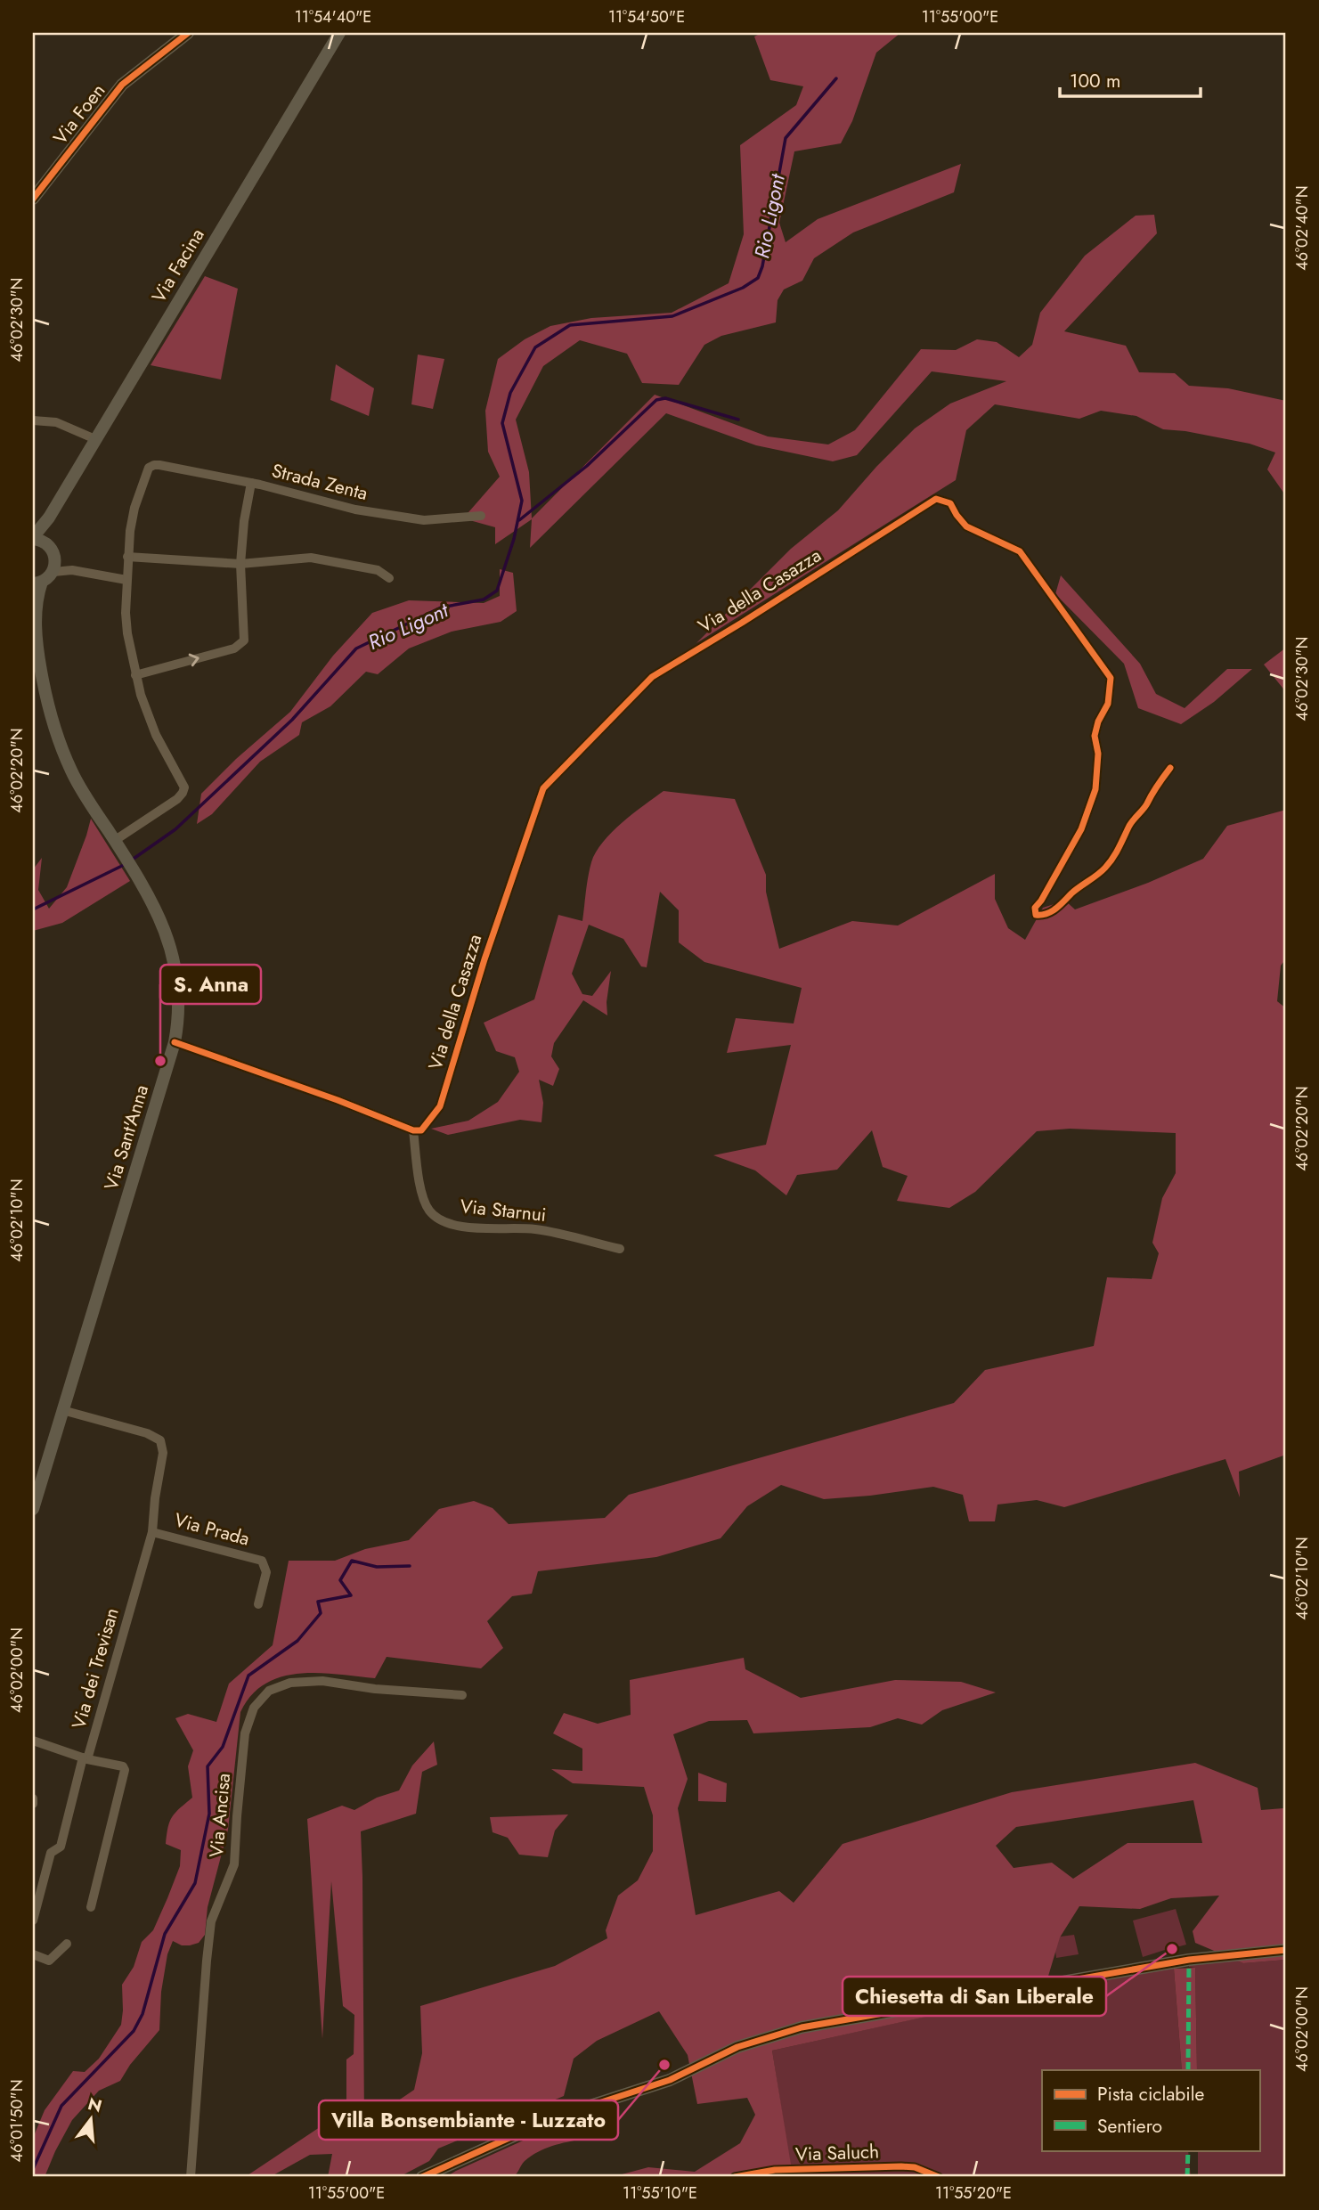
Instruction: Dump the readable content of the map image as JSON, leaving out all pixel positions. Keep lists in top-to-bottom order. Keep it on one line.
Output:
{"streets":{"main road":["Via Foen","Via Facina","Via Sant'Anna"],"street":["Strada Zenta","Via della Casazza","Via Starnui","Via Prada","Via dei Trevisan","Via Ancisa","Via Saluch"]},"crossings":[["Via della Casazza","Via Starnui"],["Via Sant'Anna","Via Prada"],["Via Prada","Via dei Trevisan"]],"water":["Rio Ligont"],"places":["S. Anna","Chiesetta di San Liberale","Villa Bonsembiante - Luzzato"],"legend":["Pista ciclabile","Sentiero"],"scale_bar":"100 m","north":"top","coordinates":["11°54'40\"E","11°54'50\"E","11°55'00\"E","46°02'40\"N","46°02'30\"N","46°02'20\"N","46°02'10\"N","46°02'00\"N","46°01'50\"N","11°55'10\"E","11°55'20\"E"]}
